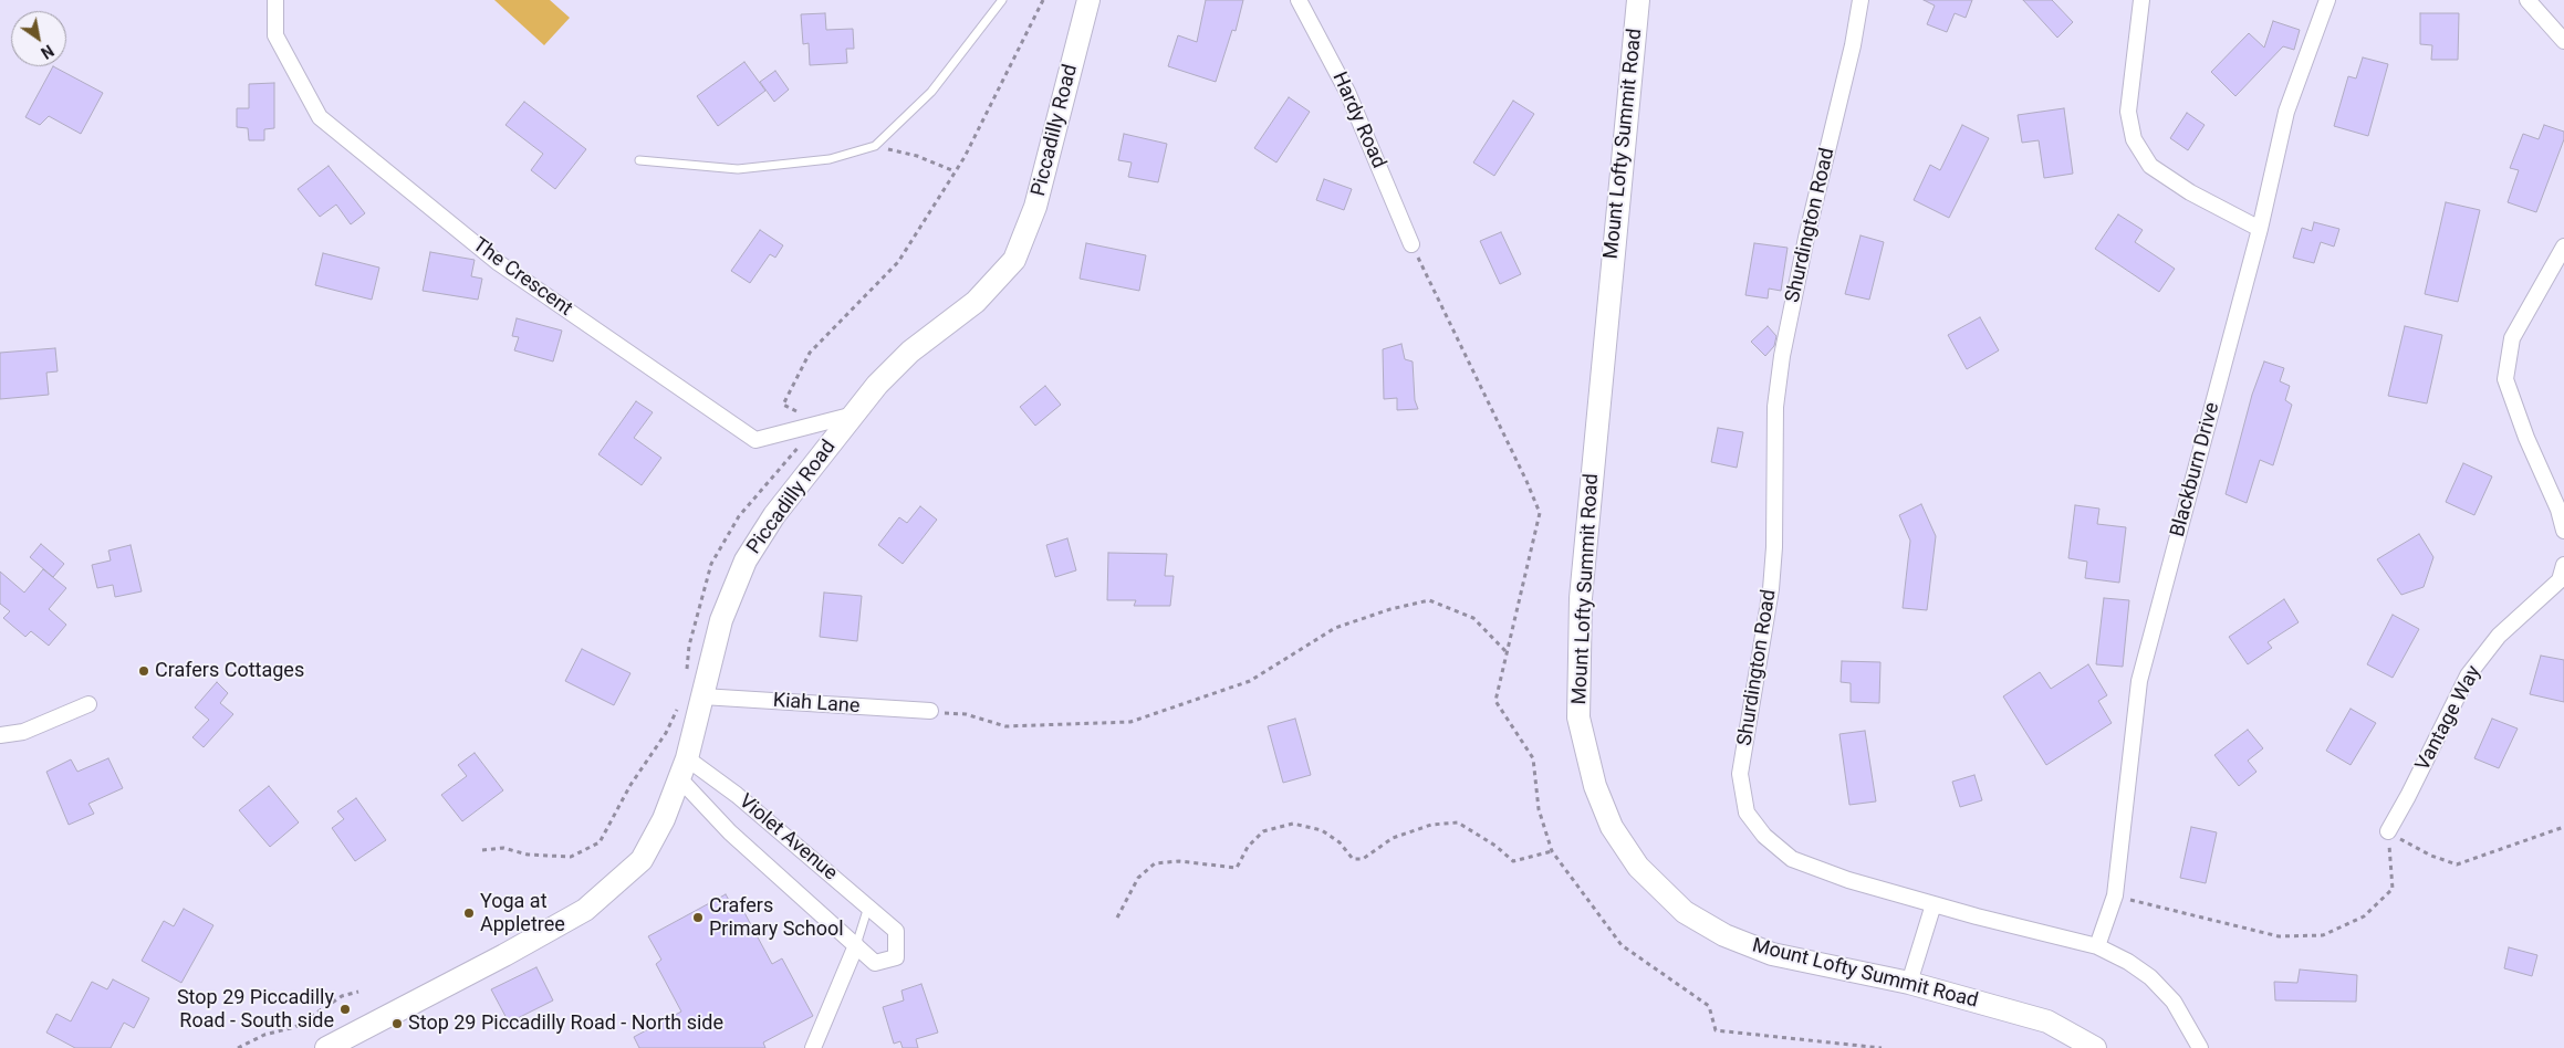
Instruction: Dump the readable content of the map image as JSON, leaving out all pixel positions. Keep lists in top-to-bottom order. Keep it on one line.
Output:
{"streets":{"main road":["Piccadilly Road","Mount Lofty Summit Road"],"street":["Hardy Road","Shurdington Road","The Crescent","Blackburn Drive","Kiah Lane","Vantage Way","Violet Avenue"]},"crossings":[["Piccadilly Road","The Crescent"],["Piccadilly Road","Kiah Lane"],["Piccadilly Road","Violet Avenue"],["Shurdington Road","Blackburn Drive"]],"places":["Crafers Cottages","Yoga at Appletree","Crafers Primary School","Stop 29 Piccadilly Road - South side","Stop 29 Piccadilly Road - North side"],"north":"bottom right"}
